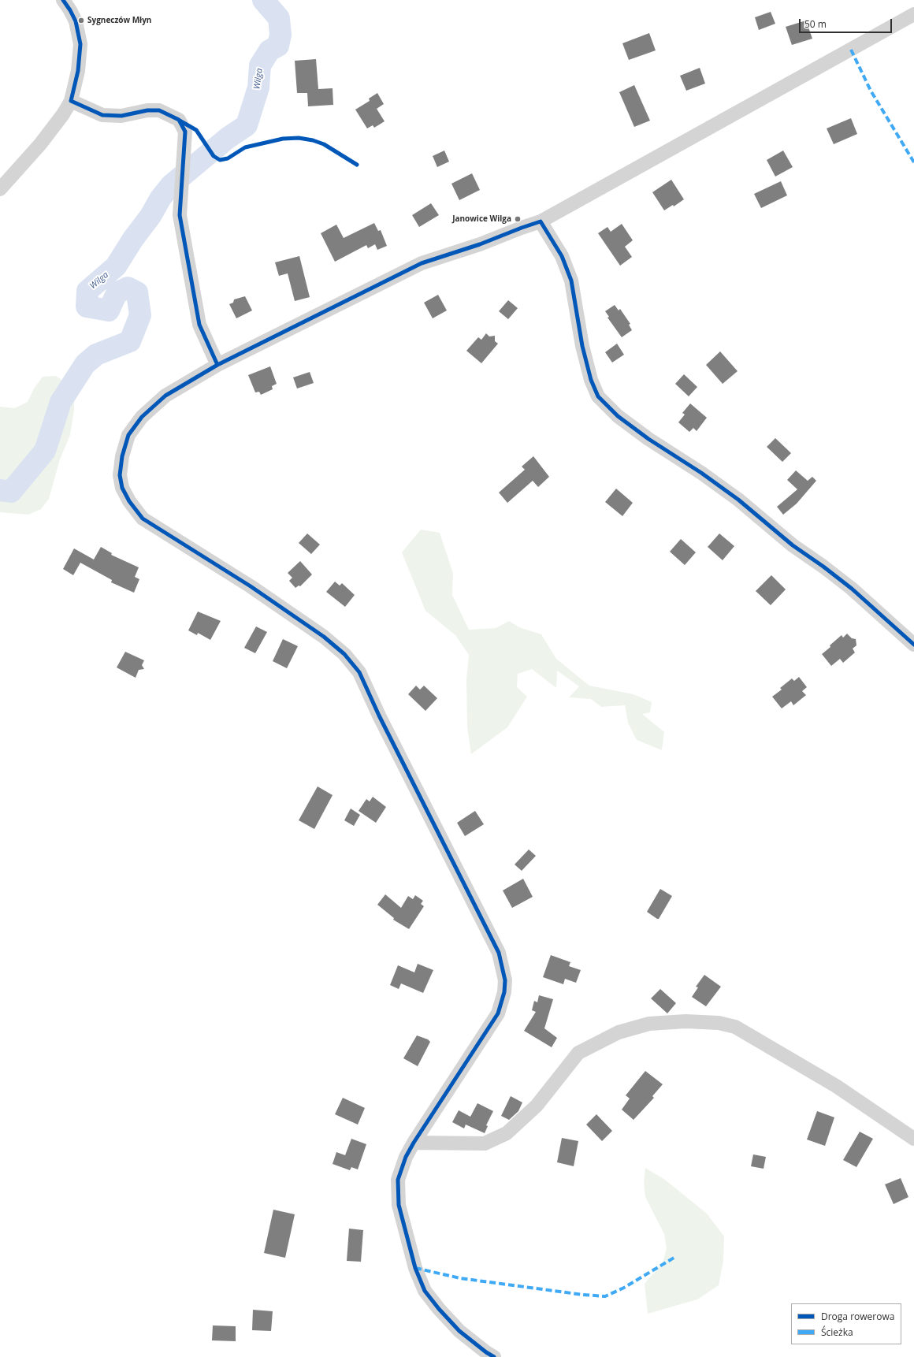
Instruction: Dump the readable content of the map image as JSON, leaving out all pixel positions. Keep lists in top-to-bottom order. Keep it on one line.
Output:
{"water":["Wilga"],"places":["Sygneczów Młyn","Janowice Wilga"],"legend":["Droga rowerowa","Ścieżka"],"scale_bar":"50 m"}
